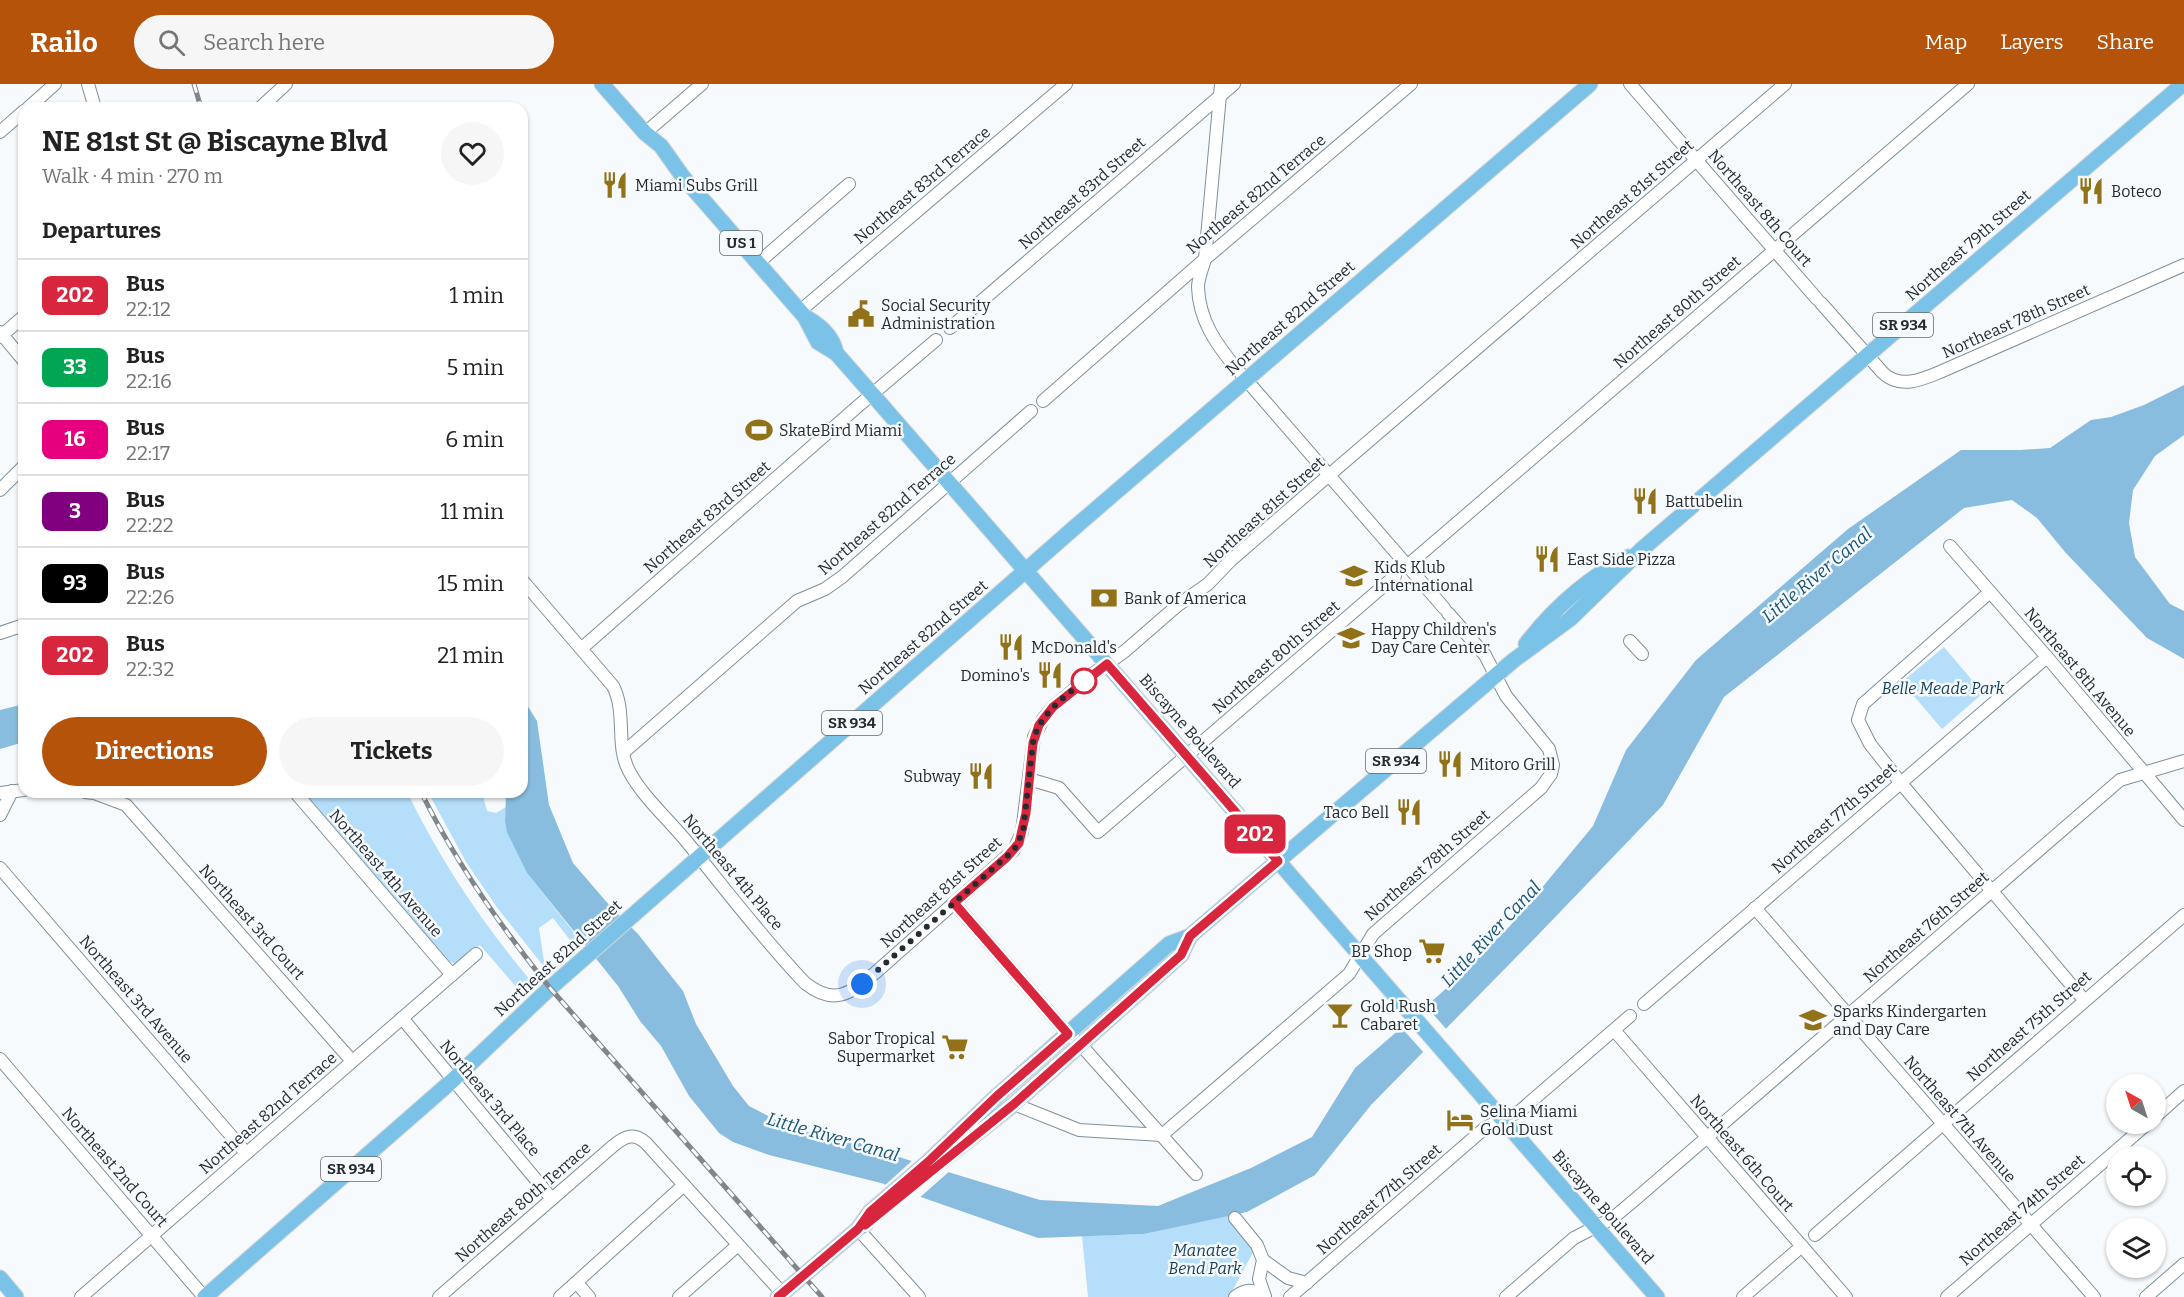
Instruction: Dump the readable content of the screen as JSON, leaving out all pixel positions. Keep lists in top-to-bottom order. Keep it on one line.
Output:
{"streets":{"main road":["US 1","Northeast 79th Street","Northeast 82nd Street","SR 934","Biscayne Boulevard"],"street":["Northeast 83rd Terrace","Northeast 83rd Street","Northeast 82nd Terrace","Northeast 81st Street","Northeast 8th Court","Northeast 80th Street","Northeast 78th Street","Northeast 8th Avenue","Northeast 77th Street","Northeast 4th Place","Northeast 4th Avenue","Northeast 3rd Court","Northeast 76th Street","Northeast 3rd Avenue","Northeast 75th Street","Northeast 3rd Place","Northeast 7th Avenue","Northeast 6th Court","Northeast 2nd Court","Northeast 80th Terrace","Northeast 74th Street"]},"crossings":[["Northeast 83rd Terrace","Biscayne Boulevard"],["Northeast 83rd Street","Biscayne Boulevard"],["Northeast 83rd Street","Northeast 4th Place"],["Northeast 82nd Terrace","Biscayne Boulevard"],["Northeast 82nd Terrace","Northeast 4th Place"],["Northeast 82nd Terrace","Northeast 4th Avenue"],["Northeast 82nd Terrace","Northeast 3rd Court"],["Northeast 82nd Terrace","Northeast 3rd Avenue"],["Northeast 82nd Terrace","Northeast 3rd Place"],["Northeast 82nd Terrace","Northeast 2nd Court"],["Northeast 81st Street","Northeast 8th Court"],["Northeast 81st Street","Northeast 80th Street"],["Northeast 81st Street","Biscayne Boulevard"],["Northeast 81st Street","Northeast 4th Place"],["Northeast 8th Court","Northeast 79th Street"],["Northeast 8th Court","Northeast 80th Street"],["Northeast 8th Court","Northeast 78th Street"],["Northeast 79th Street","Northeast 78th Street"],["Northeast 79th Street","Biscayne Boulevard"],["Northeast 80th Street","Biscayne Boulevard"],["Northeast 82nd Street","Biscayne Boulevard"],["Northeast 82nd Street","Northeast 4th Place"],["Northeast 82nd Street","Northeast 3rd Place"],["Northeast 82nd Street","Northeast 2nd Court"],["Northeast 78th Street","Biscayne Boulevard"],["Northeast 8th Avenue","Northeast 77th Street"],["Northeast 8th Avenue","Northeast 76th Street"],["Biscayne Boulevard","Northeast 77th Street"],["Biscayne Boulevard","Northeast 76th Street"],["Northeast 77th Street","Northeast 7th Avenue"],["Northeast 77th Street","Northeast 6th Court"],["Northeast 76th Street","Northeast 7th Avenue"],["Northeast 76th Street","Northeast 6th Court"],["Northeast 75th Street","Northeast 7th Avenue"],["Northeast 3rd Place","Northeast 80th Terrace"],["Northeast 7th Avenue","Northeast 74th Street"]],"water":["Little River Canal"],"parks":["Belle Meade Park","Manatee Bend Park"],"places":{"restaurant":["Miami Subs Grill","Boteco","Battubelin","East Side Pizza","McDonald's","Domino's","Mitoro Grill","Subway","Taco Bell"],"public building":["Social Security Administration"],"sports":["SkateBird Miami"],"school or university":["Kids Klub International","Happy Children's Day Care Center","Sparks Kindergarten and Day Care"],"bank":["Bank of America"],"supermarket":["BP Shop","Sabor Tropical Supermarket"],"bar":["Gold Rush Cabaret"],"hotel":["Selina Miami Gold Dust"]},"lines":["bus line 202"],"north":"top left","page":{"header":"Railo","search":"Search here","nav":["Map","Layers","Share"],"on_map":"202","heading":[["NE 81st St @ Biscayne Blvd","Walk · 4 min · 270 m"],"Departures"],"list":[{"mark":"202","name":"Bus","note":"22:12","value":"1 min"},{"mark":"33","name":"Bus","note":"22:16","value":"5 min"},{"mark":"16","name":"Bus","note":"22:17","value":"6 min"},{"mark":"3","name":"Bus","note":"22:22","value":"11 min"},{"mark":"93","name":"Bus","note":"22:26","value":"15 min"},{"mark":"202","name":"Bus","note":"22:32","value":"21 min"}],"buttons":["Directions","Tickets"]}}
